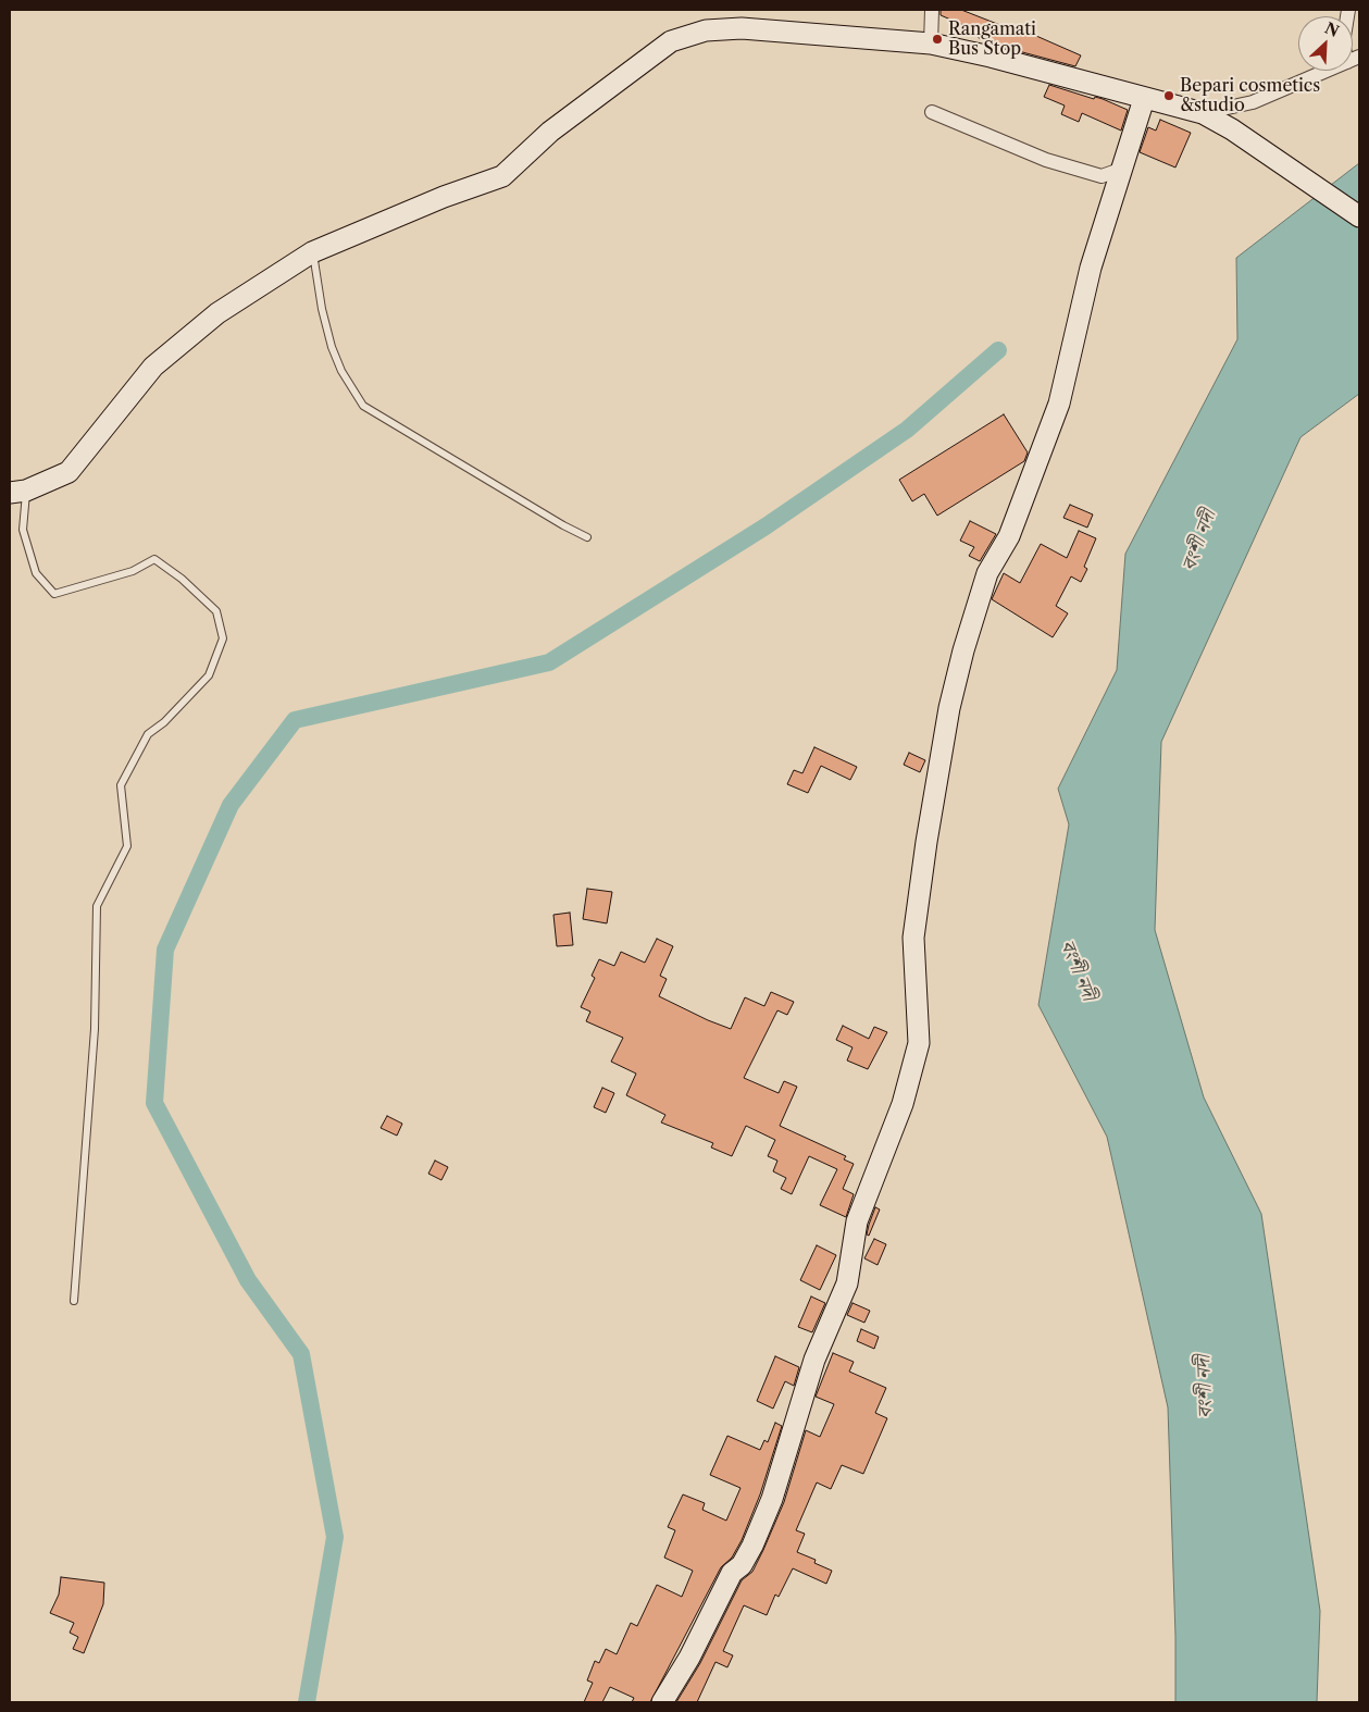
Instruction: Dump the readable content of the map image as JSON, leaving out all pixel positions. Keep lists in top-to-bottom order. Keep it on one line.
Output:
{"water":["বংশী নদী"],"places":["Rangamati Bus Stop","Bepari cosmetics &studio"],"north":"top right"}
